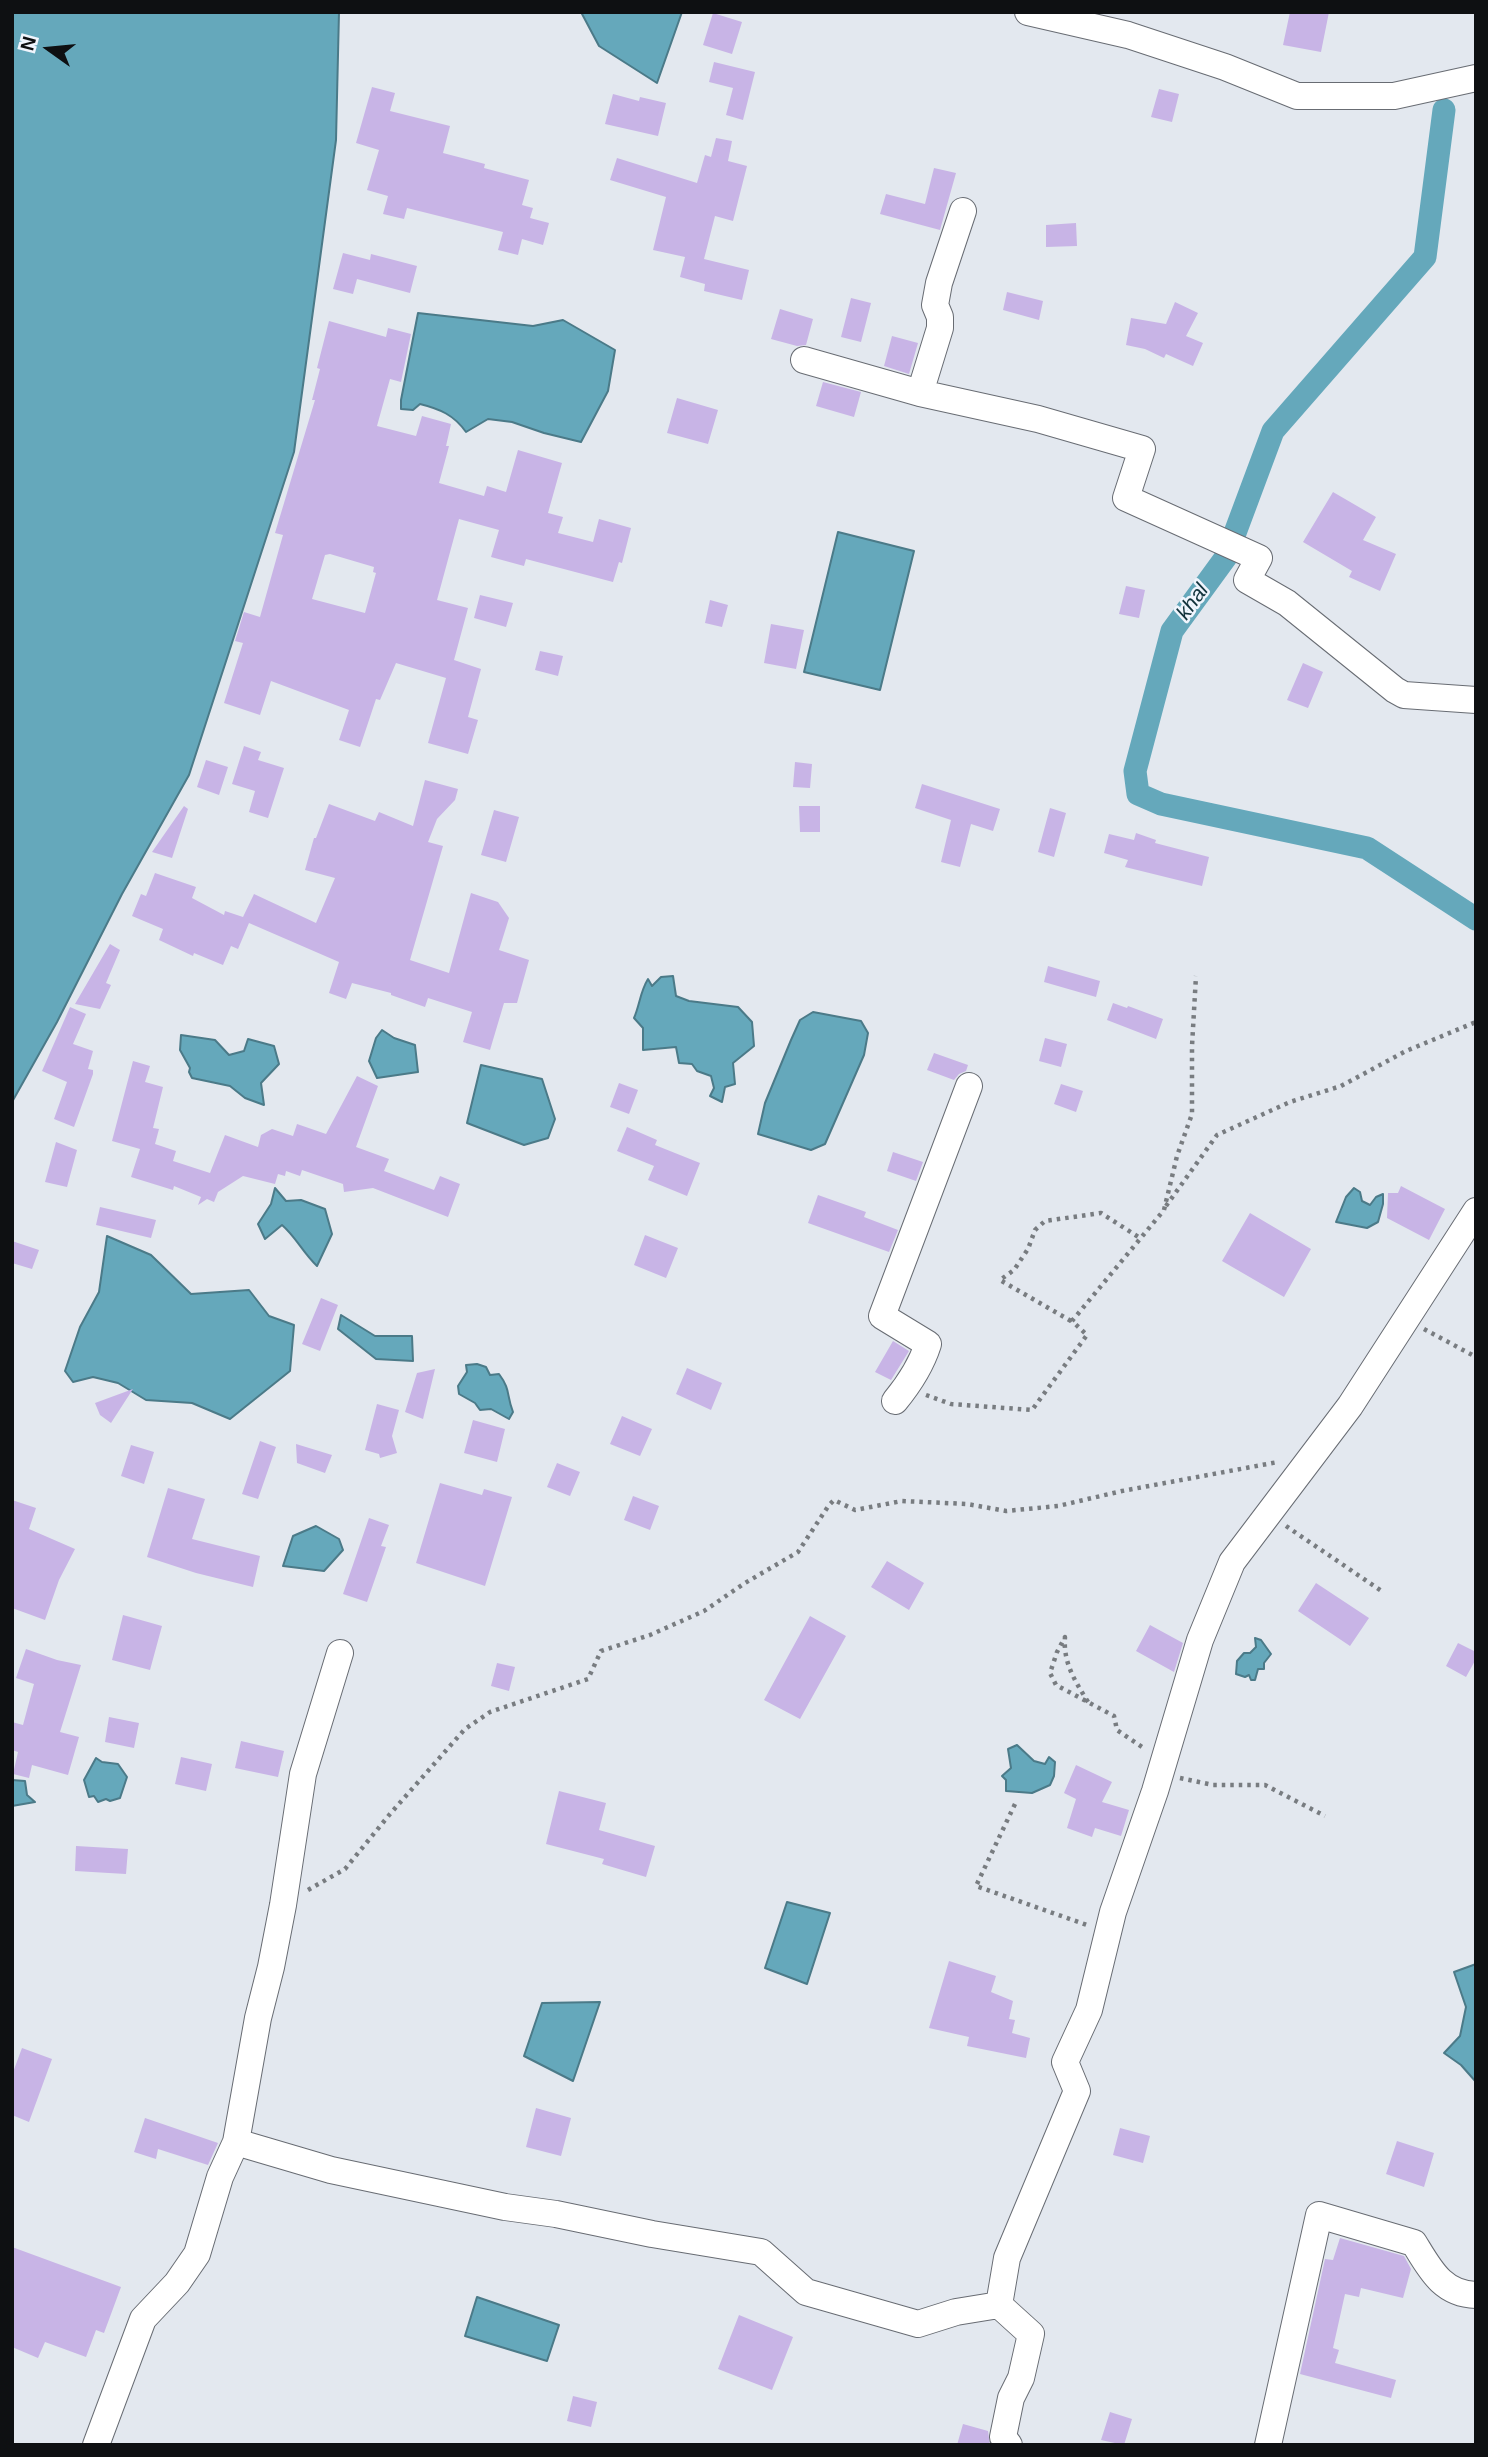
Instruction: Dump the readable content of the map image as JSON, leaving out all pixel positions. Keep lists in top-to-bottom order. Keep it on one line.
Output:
{"water":["khal"],"north":"left"}
